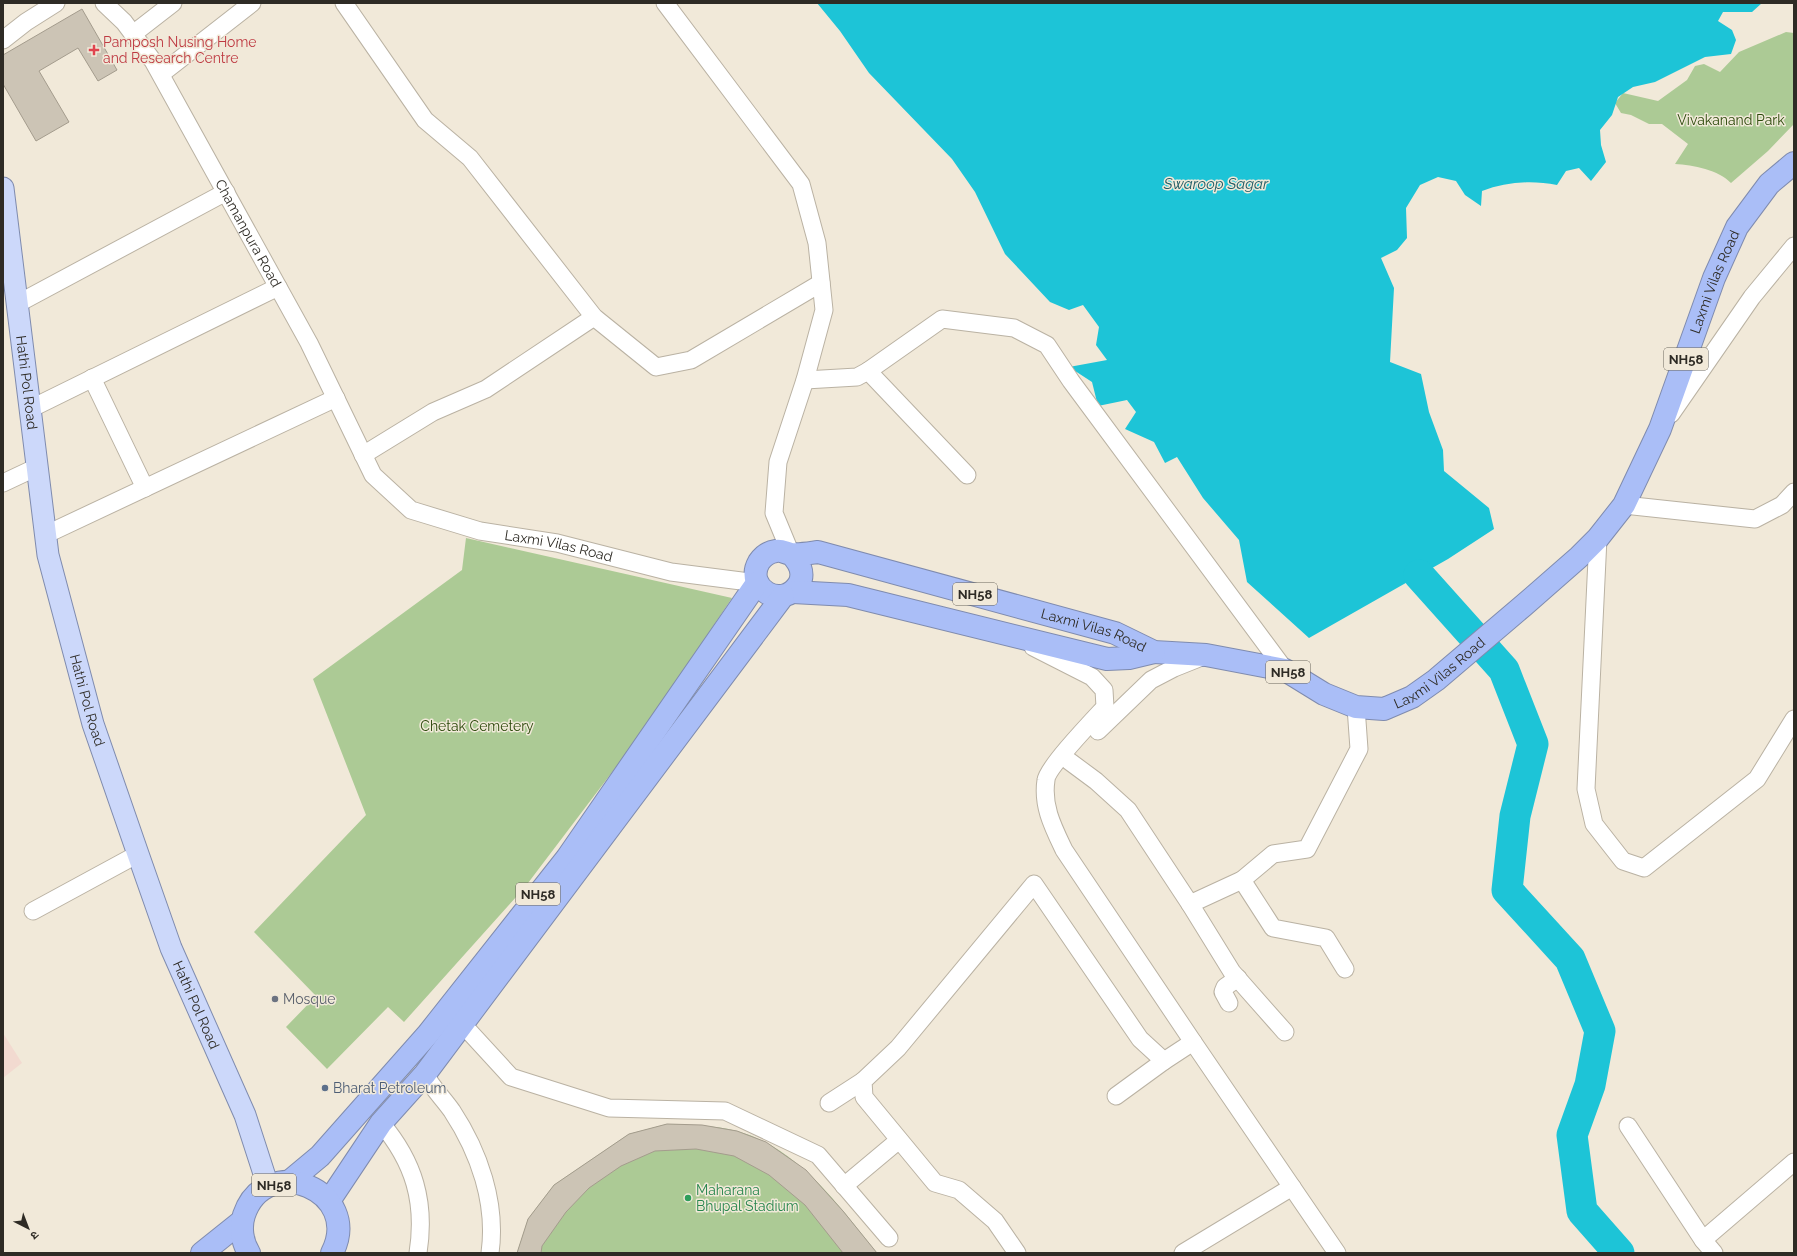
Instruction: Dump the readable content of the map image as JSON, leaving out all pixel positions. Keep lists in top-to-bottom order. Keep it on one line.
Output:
{"streets":{"highway":["Laxmi Vilas Road","NH58"],"main road":["Hathi Pol Road"],"street":["Chamanpura Road"]},"crossings":[["Chamanpura Road","Laxmi Vilas Road"],["Laxmi Vilas Road","NH58"],["NH58","Hathi Pol Road"]],"water":["Swaroop Sagar"],"parks":["Vivakanand Park","Chetak Cemetery"],"places":{"health":["Pamposh Nusing Home and Research Centre"],"other":["Mosque","Bharat Petroleum","Maharana Bhupal Stadium"]},"north":"bottom right"}
